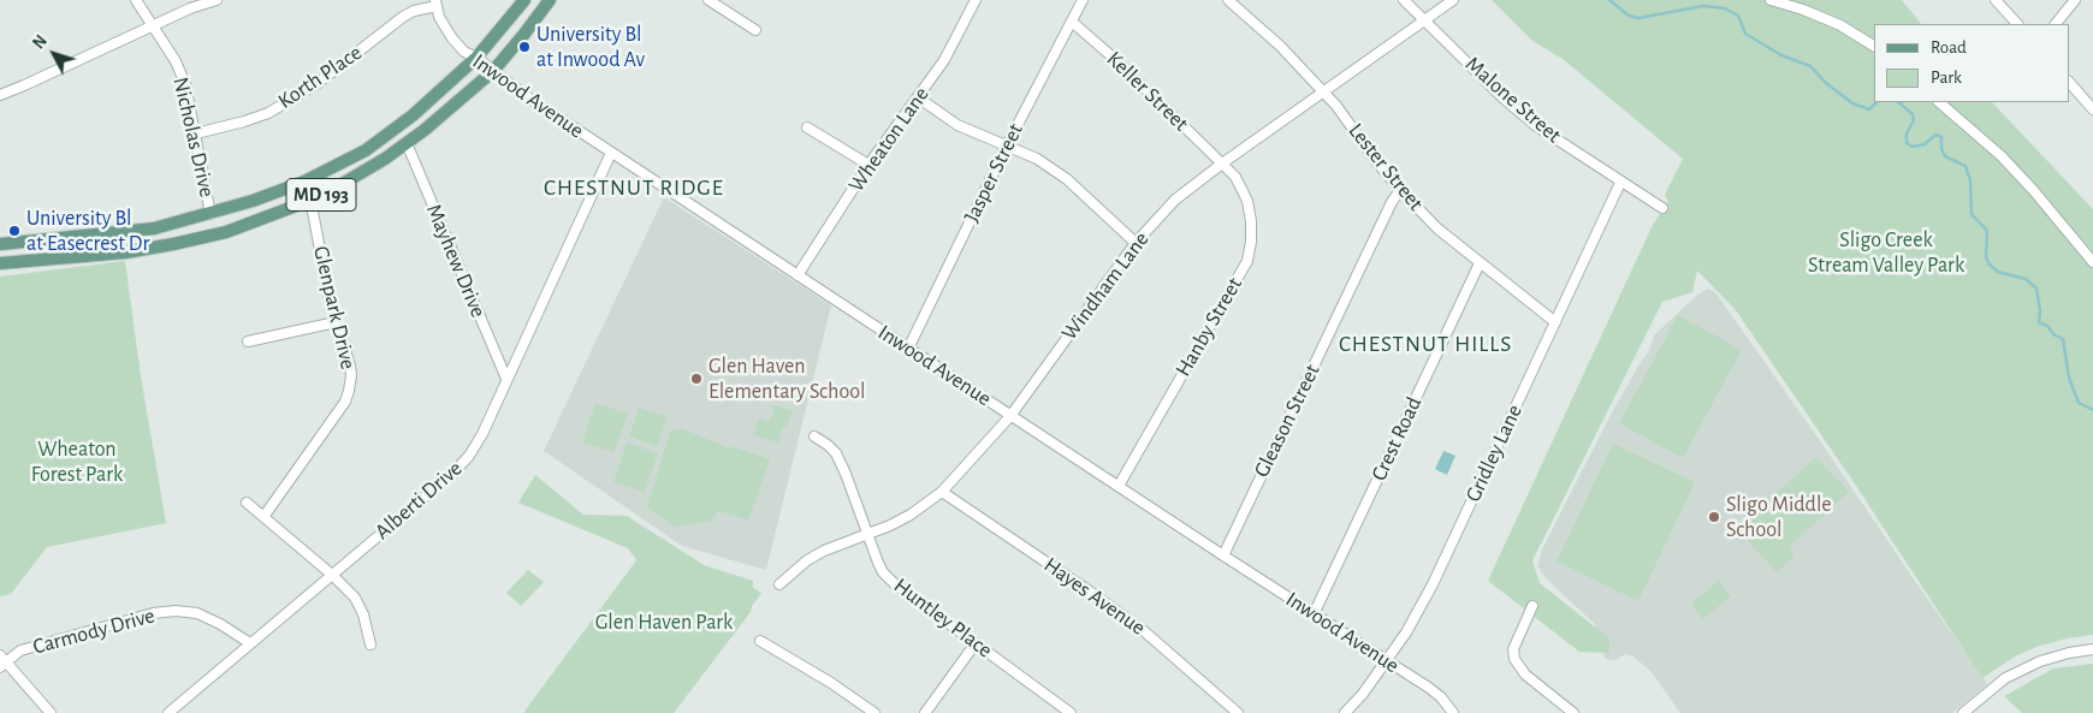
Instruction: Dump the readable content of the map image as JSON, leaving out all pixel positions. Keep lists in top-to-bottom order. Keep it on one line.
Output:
{"streets":{"main road":["MD 193"],"street":["Korth Place","Keller Street","Inwood Avenue","Malone Street","Nicholas Drive","Wheaton Lane","Lester Street","Jasper Street","Mayhew Drive","Windham Lane","Glenpark Drive","Hanby Street","Gleason Street","Crest Road","Gridley Lane","Alberti Drive","Hayes Avenue","Huntley Place","Carmody Drive"]},"crossings":[["Korth Place","Inwood Avenue"],["Korth Place","Nicholas Drive"],["Keller Street","Jasper Street"],["Keller Street","Windham Lane"],["Keller Street","Hanby Street"],["Inwood Avenue","Wheaton Lane"],["Inwood Avenue","Jasper Street"],["Inwood Avenue","MD 193"],["Inwood Avenue","Windham Lane"],["Inwood Avenue","Hanby Street"],["Inwood Avenue","Gleason Street"],["Inwood Avenue","Crest Road"],["Inwood Avenue","Gridley Lane"],["Inwood Avenue","Alberti Drive"],["Malone Street","Windham Lane"],["Malone Street","Gridley Lane"],["Nicholas Drive","MD 193"],["Lester Street","Windham Lane"],["Lester Street","Gleason Street"],["Lester Street","Crest Road"],["Lester Street","Gridley Lane"],["MD 193","Mayhew Drive"],["MD 193","Glenpark Drive"],["Mayhew Drive","Alberti Drive"],["Windham Lane","Hanby Street"],["Windham Lane","Hayes Avenue"],["Windham Lane","Huntley Place"],["Alberti Drive","Carmody Drive"]],"districts":["CHESTNUT RIDGE","CHESTNUT HILLS"],"parks":["Sligo Creek Stream Valley Park","Wheaton Forest Park","Glen Haven Park"],"places":["University Bl at Inwood Av","University Bl at Easecrest Dr","Glen Haven Elementary School","Sligo Middle School"],"legend":["Road","Park"],"north":"top left"}
